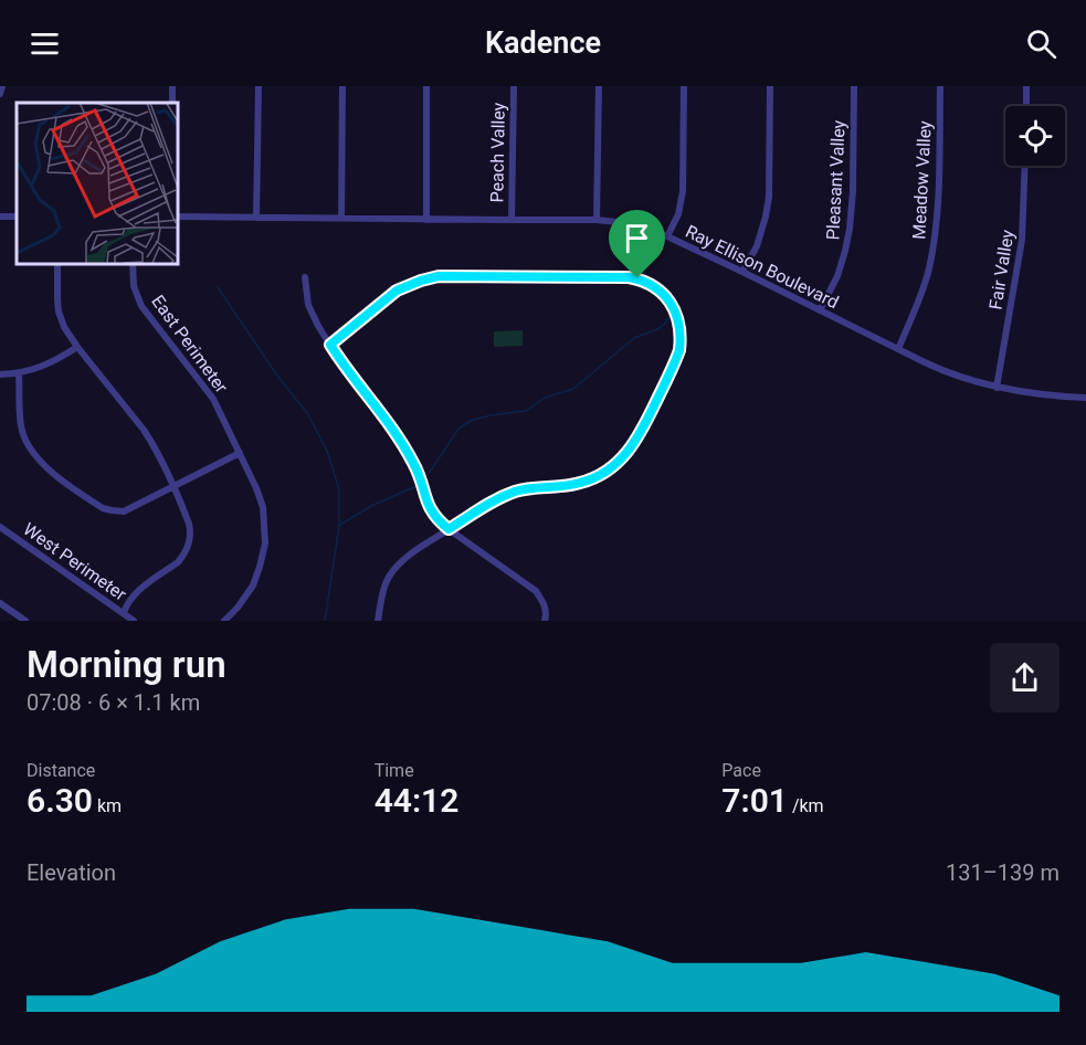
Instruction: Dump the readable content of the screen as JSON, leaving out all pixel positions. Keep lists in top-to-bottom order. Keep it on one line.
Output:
{"streets":{"street":["Peach Valley","Pleasant Valley","Meadow Valley","Ray Ellison Boulevard","Fair Valley","East Perimeter","West Perimeter"]},"crossings":[["Peach Valley","Ray Ellison Boulevard"],["Pleasant Valley","Ray Ellison Boulevard"],["Meadow Valley","Ray Ellison Boulevard"],["Ray Ellison Boulevard","Fair Valley"]],"page":{"header":"Kadence","heading":["Morning run","07:08 · 6 × 1.1 km"],"stats":[["Distance","6.30 km"],["Time","44:12"],["Pace","7:01 /km"]],"chart":["Elevation","131–139 m"]}}
